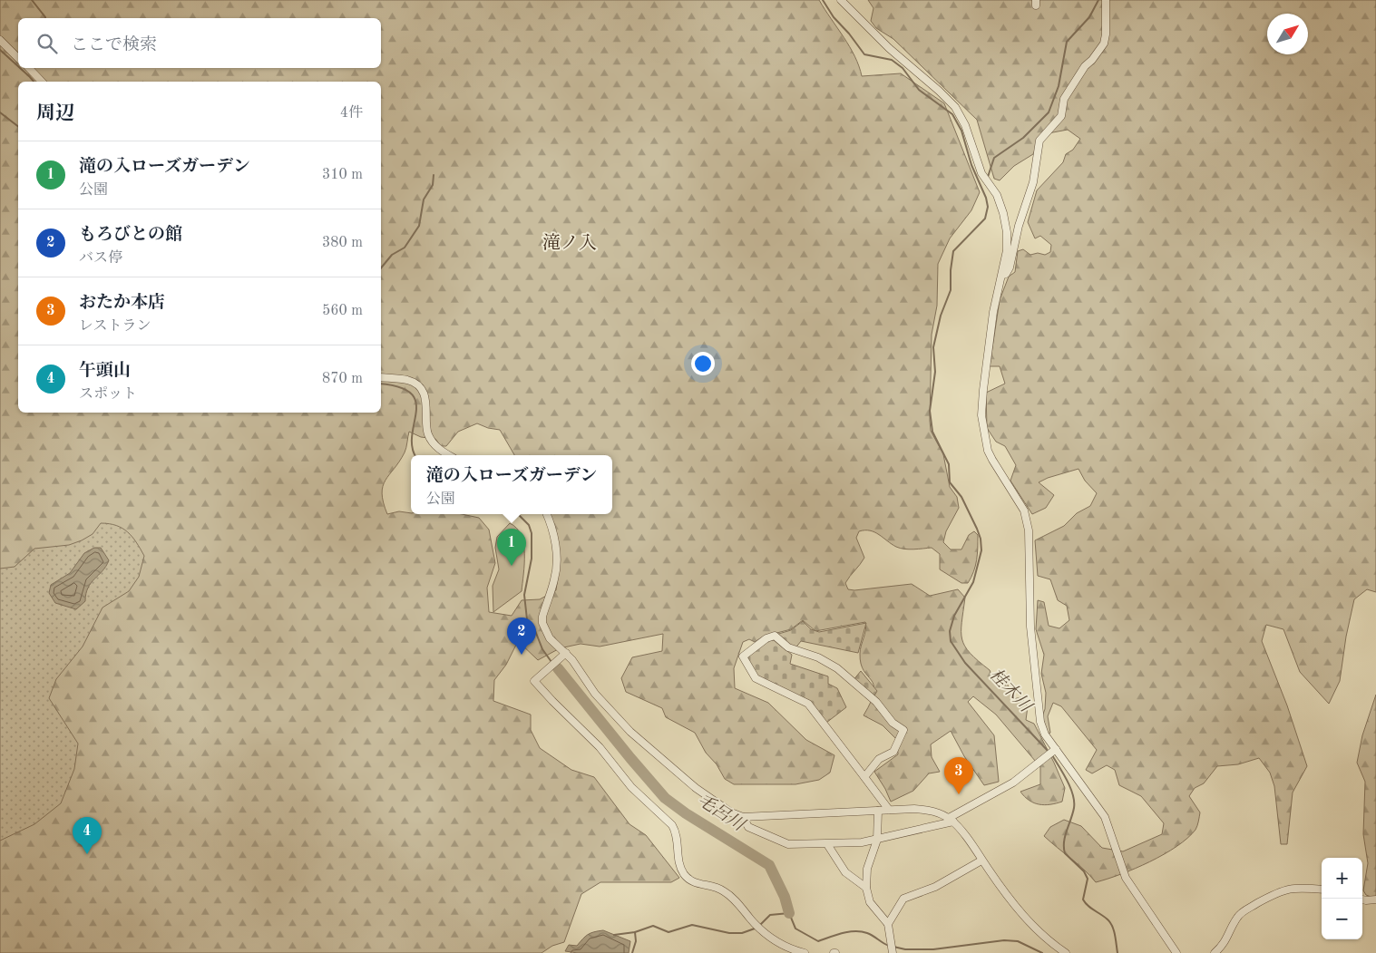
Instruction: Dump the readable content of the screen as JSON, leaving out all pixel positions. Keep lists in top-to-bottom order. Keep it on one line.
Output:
{"districts":["滝ノ入"],"water":["桂木川","毛呂川"],"north":"top right","page":{"search":"ここで検索","heading":["周辺","4件"],"list":[{"mark":"1","name":"滝の入ローズガーデン","note":"公園","value":"310 m"},{"mark":"2","name":"もろびとの館","note":"バス停","value":"380 m"},{"mark":"3","name":"おたか本店","note":"レストラン","value":"560 m"},{"mark":"4","name":"午頭山","note":"スポット","value":"870 m"}],"popup":["滝の入ローズガーデン","公園"],"pins":["1","2","3","4"],"map_buttons":["+","−"]}}
